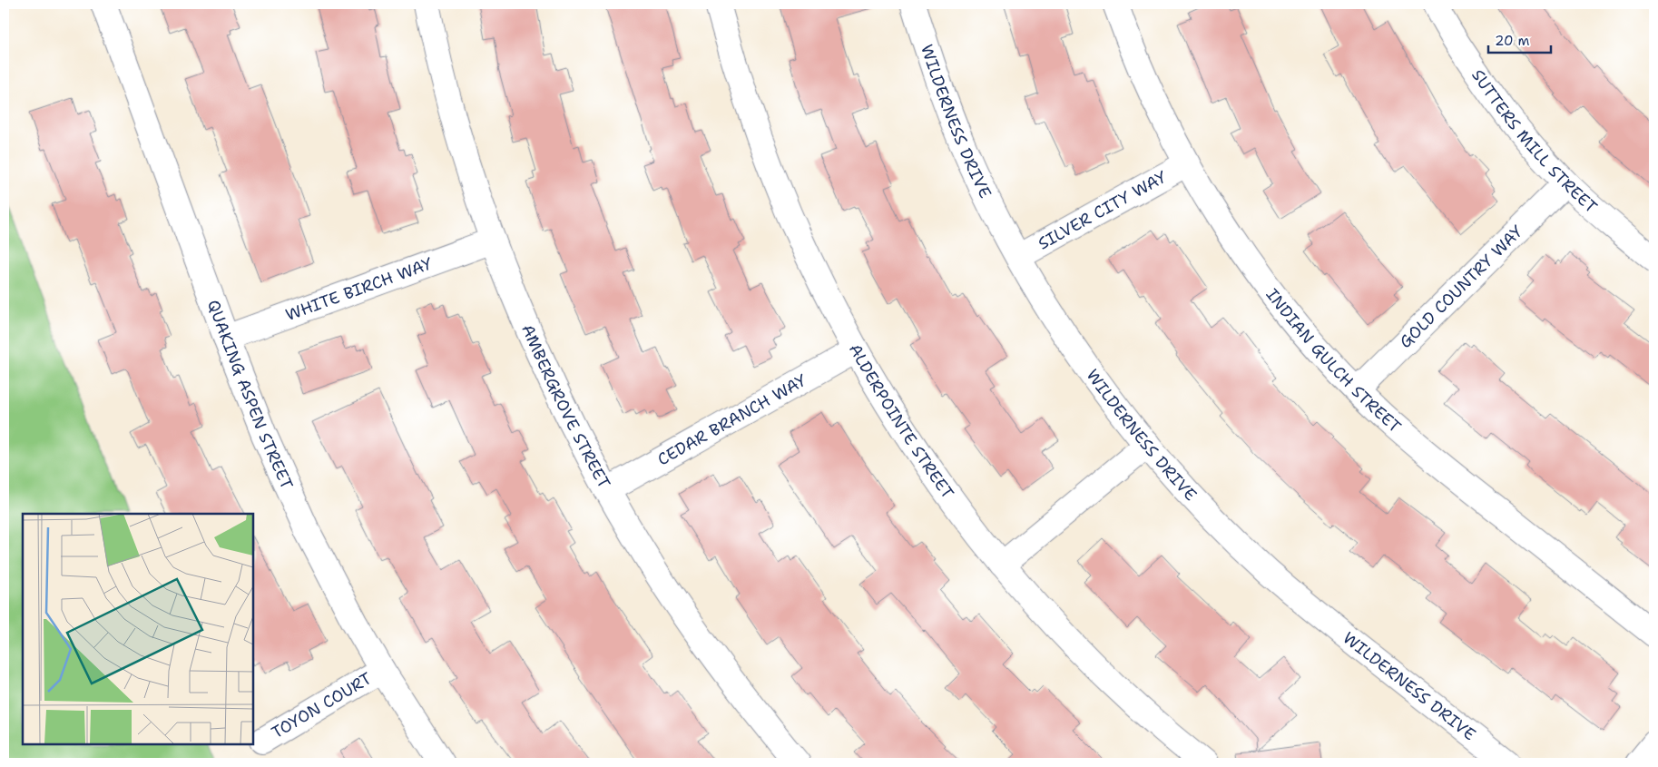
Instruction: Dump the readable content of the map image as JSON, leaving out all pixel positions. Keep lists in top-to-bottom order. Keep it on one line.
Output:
{"streets":{"street":["WILDERNESS DRIVE","SUTTERS MILL STREET","SILVER CITY WAY","GOLD COUNTRY WAY","WHITE BIRCH WAY","INDIAN GULCH STREET","QUAKING ASPEN STREET","AMBERGROVE STREET","CEDAR BRANCH WAY","ALDERPOINTE STREET","TOYON COURT"]},"crossings":[["WILDERNESS DRIVE","SILVER CITY WAY"],["SUTTERS MILL STREET","GOLD COUNTRY WAY"],["SILVER CITY WAY","INDIAN GULCH STREET"],["GOLD COUNTRY WAY","INDIAN GULCH STREET"],["WHITE BIRCH WAY","QUAKING ASPEN STREET"],["WHITE BIRCH WAY","AMBERGROVE STREET"],["QUAKING ASPEN STREET","TOYON COURT"],["AMBERGROVE STREET","CEDAR BRANCH WAY"],["CEDAR BRANCH WAY","ALDERPOINTE STREET"]],"scale_bar":"20 m"}
